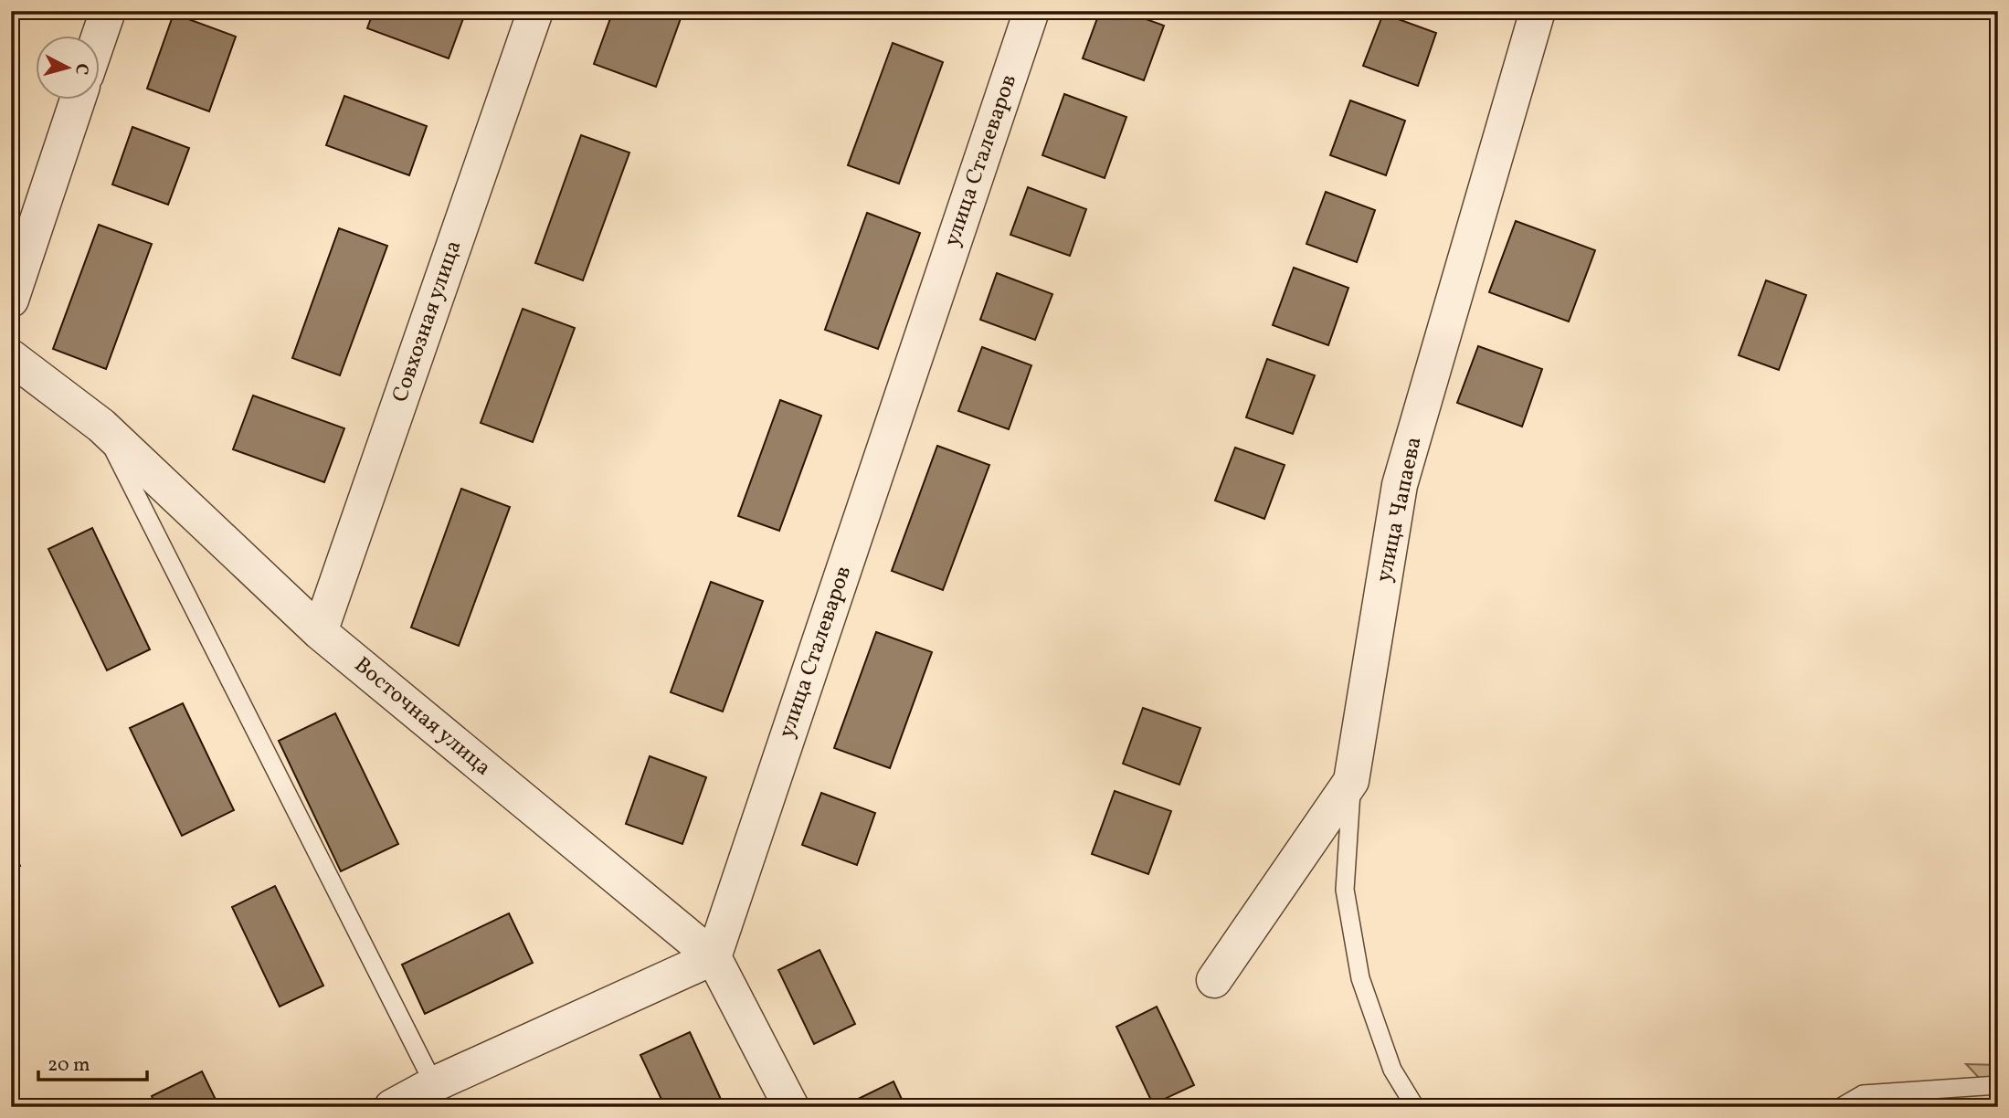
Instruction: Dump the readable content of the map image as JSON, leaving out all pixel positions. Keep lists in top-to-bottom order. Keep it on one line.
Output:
{"streets":{"street":["улица Сталеваров","Совхозная улица","улица Чапаева","Восточная улица"]},"crossings":[["улица Сталеваров","Восточная улица"],["Совхозная улица","Восточная улица"]],"scale_bar":"20 m","north":"right"}
